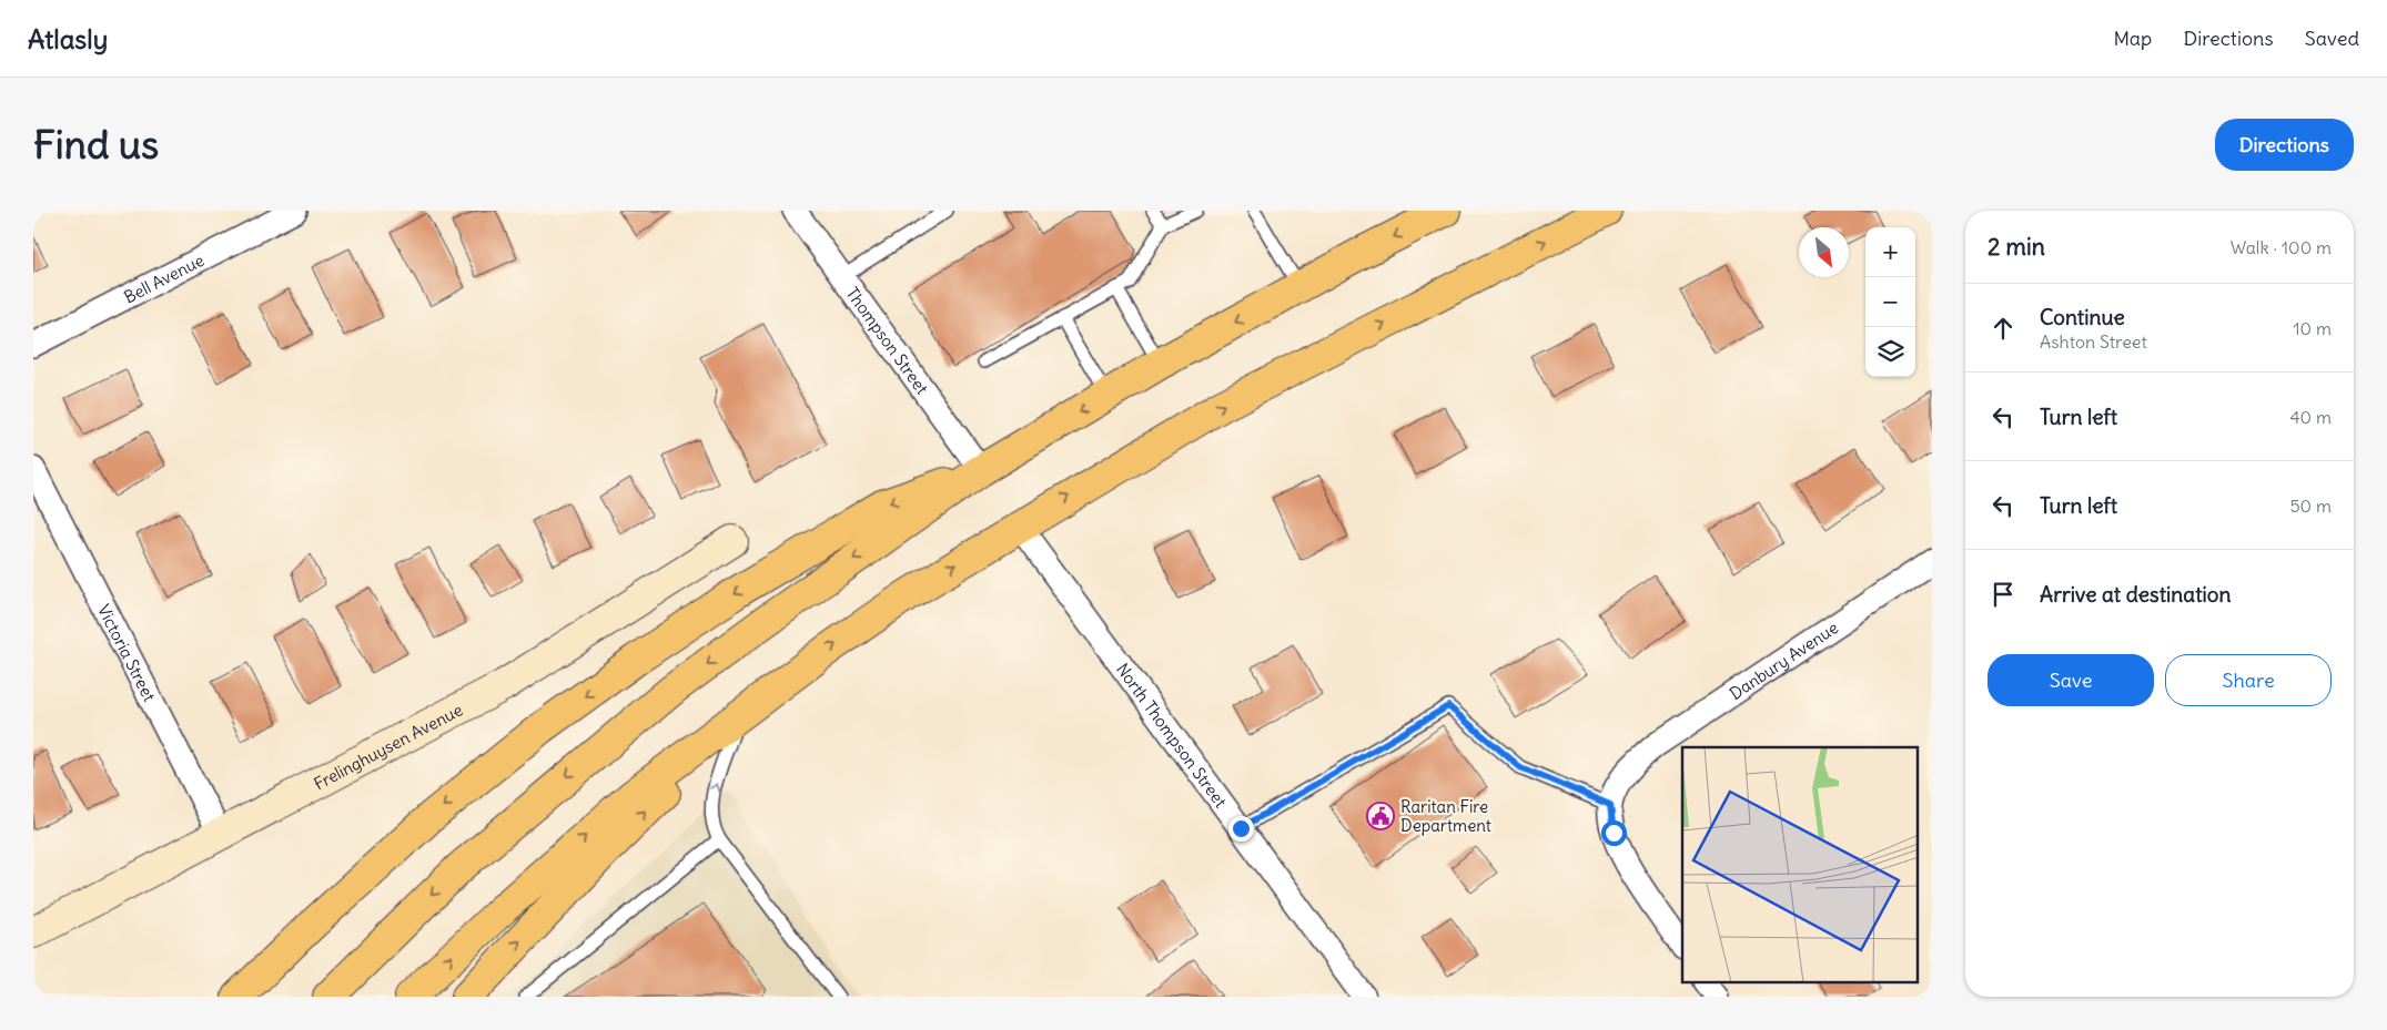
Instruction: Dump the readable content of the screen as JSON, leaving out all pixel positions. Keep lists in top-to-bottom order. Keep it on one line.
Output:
{"streets":{"street":["Bell Avenue","Thompson Street","Victoria Street","Danbury Avenue","North Thompson Street","Frelinghuysen Avenue"]},"crossings":[["Victoria Street","Frelinghuysen Avenue"]],"places":{"public building":["Raritan Fire Department"]},"north":"bottom right","page":{"header":"Atlasly","nav":["Map","Directions","Saved"],"buttons":["Directions",["Save","Share"]],"title":"Find us","heading":["2 min","Walk · 100 m"],"map_buttons":["+","−"],"list":[["Continue","Ashton Street","10 m"],["Turn left","40 m"],["Turn left","50 m"],"Arrive at destination"]}}
